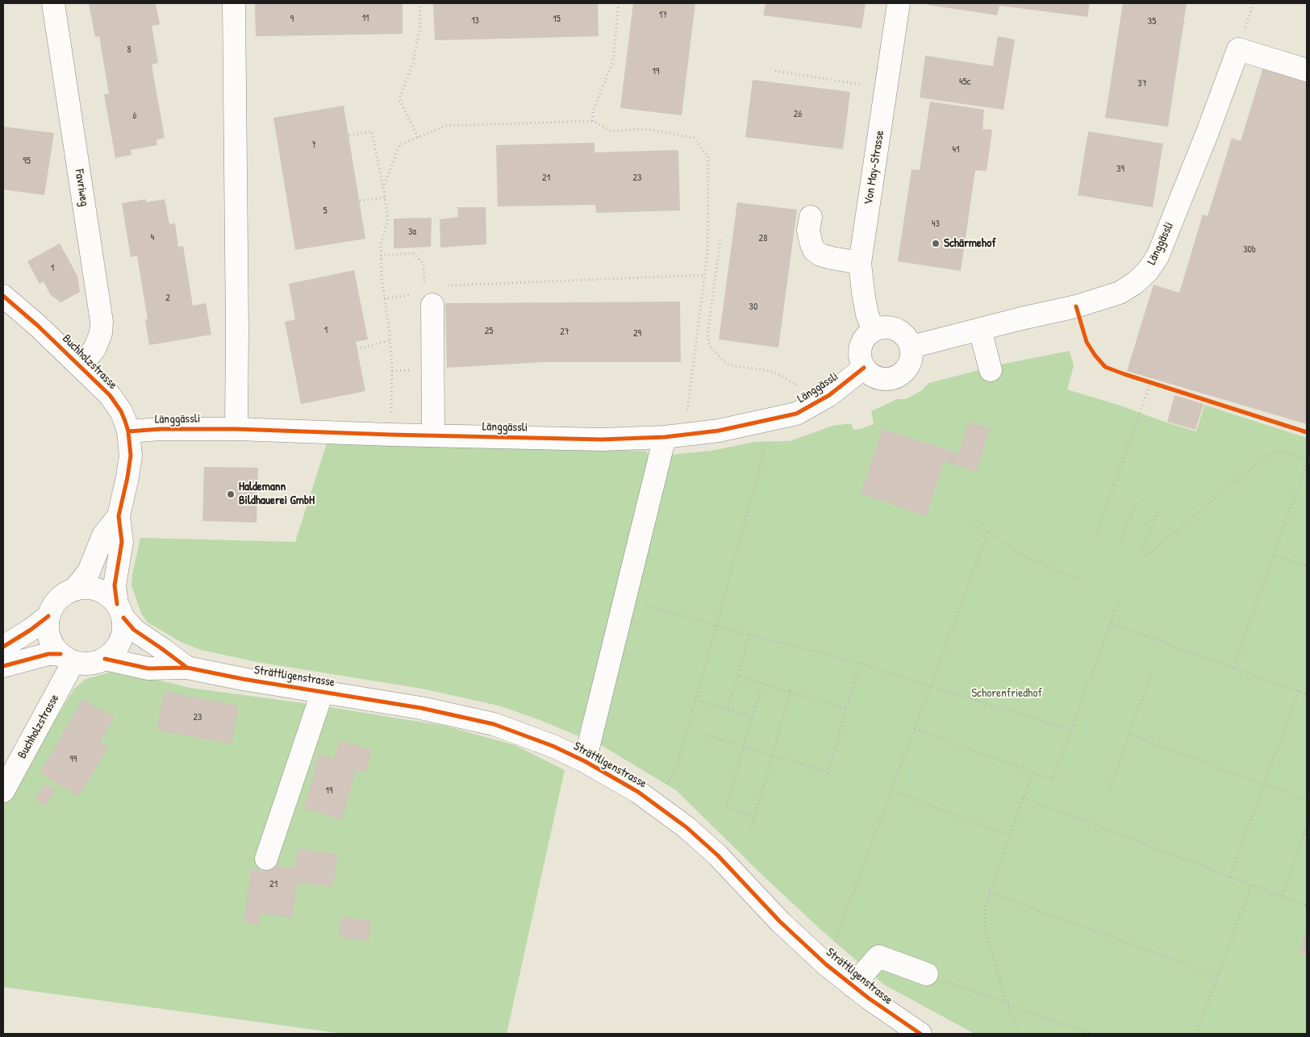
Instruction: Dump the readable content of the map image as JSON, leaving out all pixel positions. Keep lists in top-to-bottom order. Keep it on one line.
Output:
{"streets":{"street":["Von May-Strasse","Favriweg","Länggässli","Buchholzstrasse","Strättligenstrasse"]},"crossings":[["Von May-Strasse","Länggässli"],["Favriweg","Buchholzstrasse"],["Länggässli","Buchholzstrasse"],["Buchholzstrasse","Strättligenstrasse"]],"parks":["Schorenfriedhof"],"places":["Schärmehof","Haldemann Bildhauerei GmbH"],"house_numbers":["17","11","9","15","13","35","8","19","45c","37","26","6","7","41","95","39","21","23","5","43","3a","4","28","30b","1","2","30","1","25","27","29","23","99","19","21"]}
